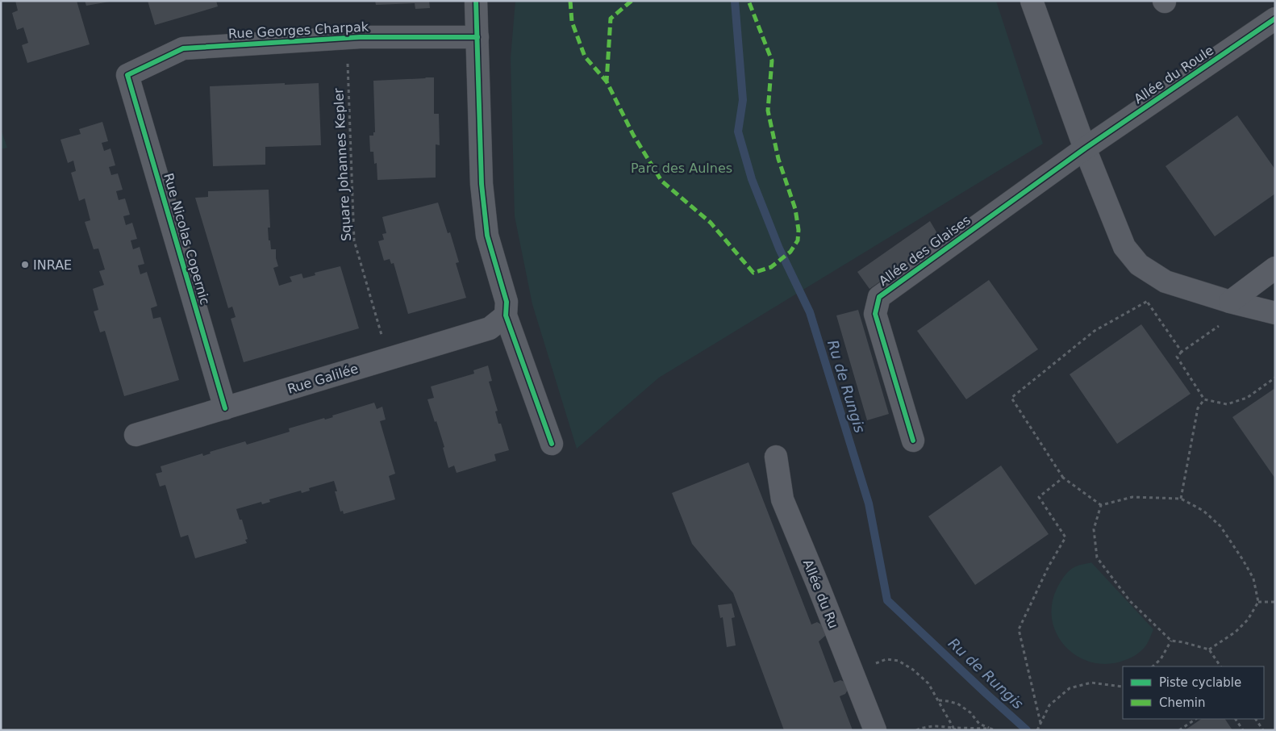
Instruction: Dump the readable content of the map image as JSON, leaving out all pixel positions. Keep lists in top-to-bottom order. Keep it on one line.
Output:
{"streets":{"street":["Rue Georges Charpak","Allée du Roule","Rue Nicolas Copernic","Allée des Glaises","Rue Galilée","Allée du Ru"],"path":["Square Johannes Kepler"]},"crossings":[["Rue Georges Charpak","Square Johannes Kepler"],["Rue Georges Charpak","Rue Nicolas Copernic"],["Allée du Roule","Allée des Glaises"],["Square Johannes Kepler","Rue Galilée"],["Rue Nicolas Copernic","Rue Galilée"]],"water":["Ru de Rungis"],"parks":["Parc des Aulnes"],"places":["INRAE"],"legend":["Piste cyclable","Chemin"]}
